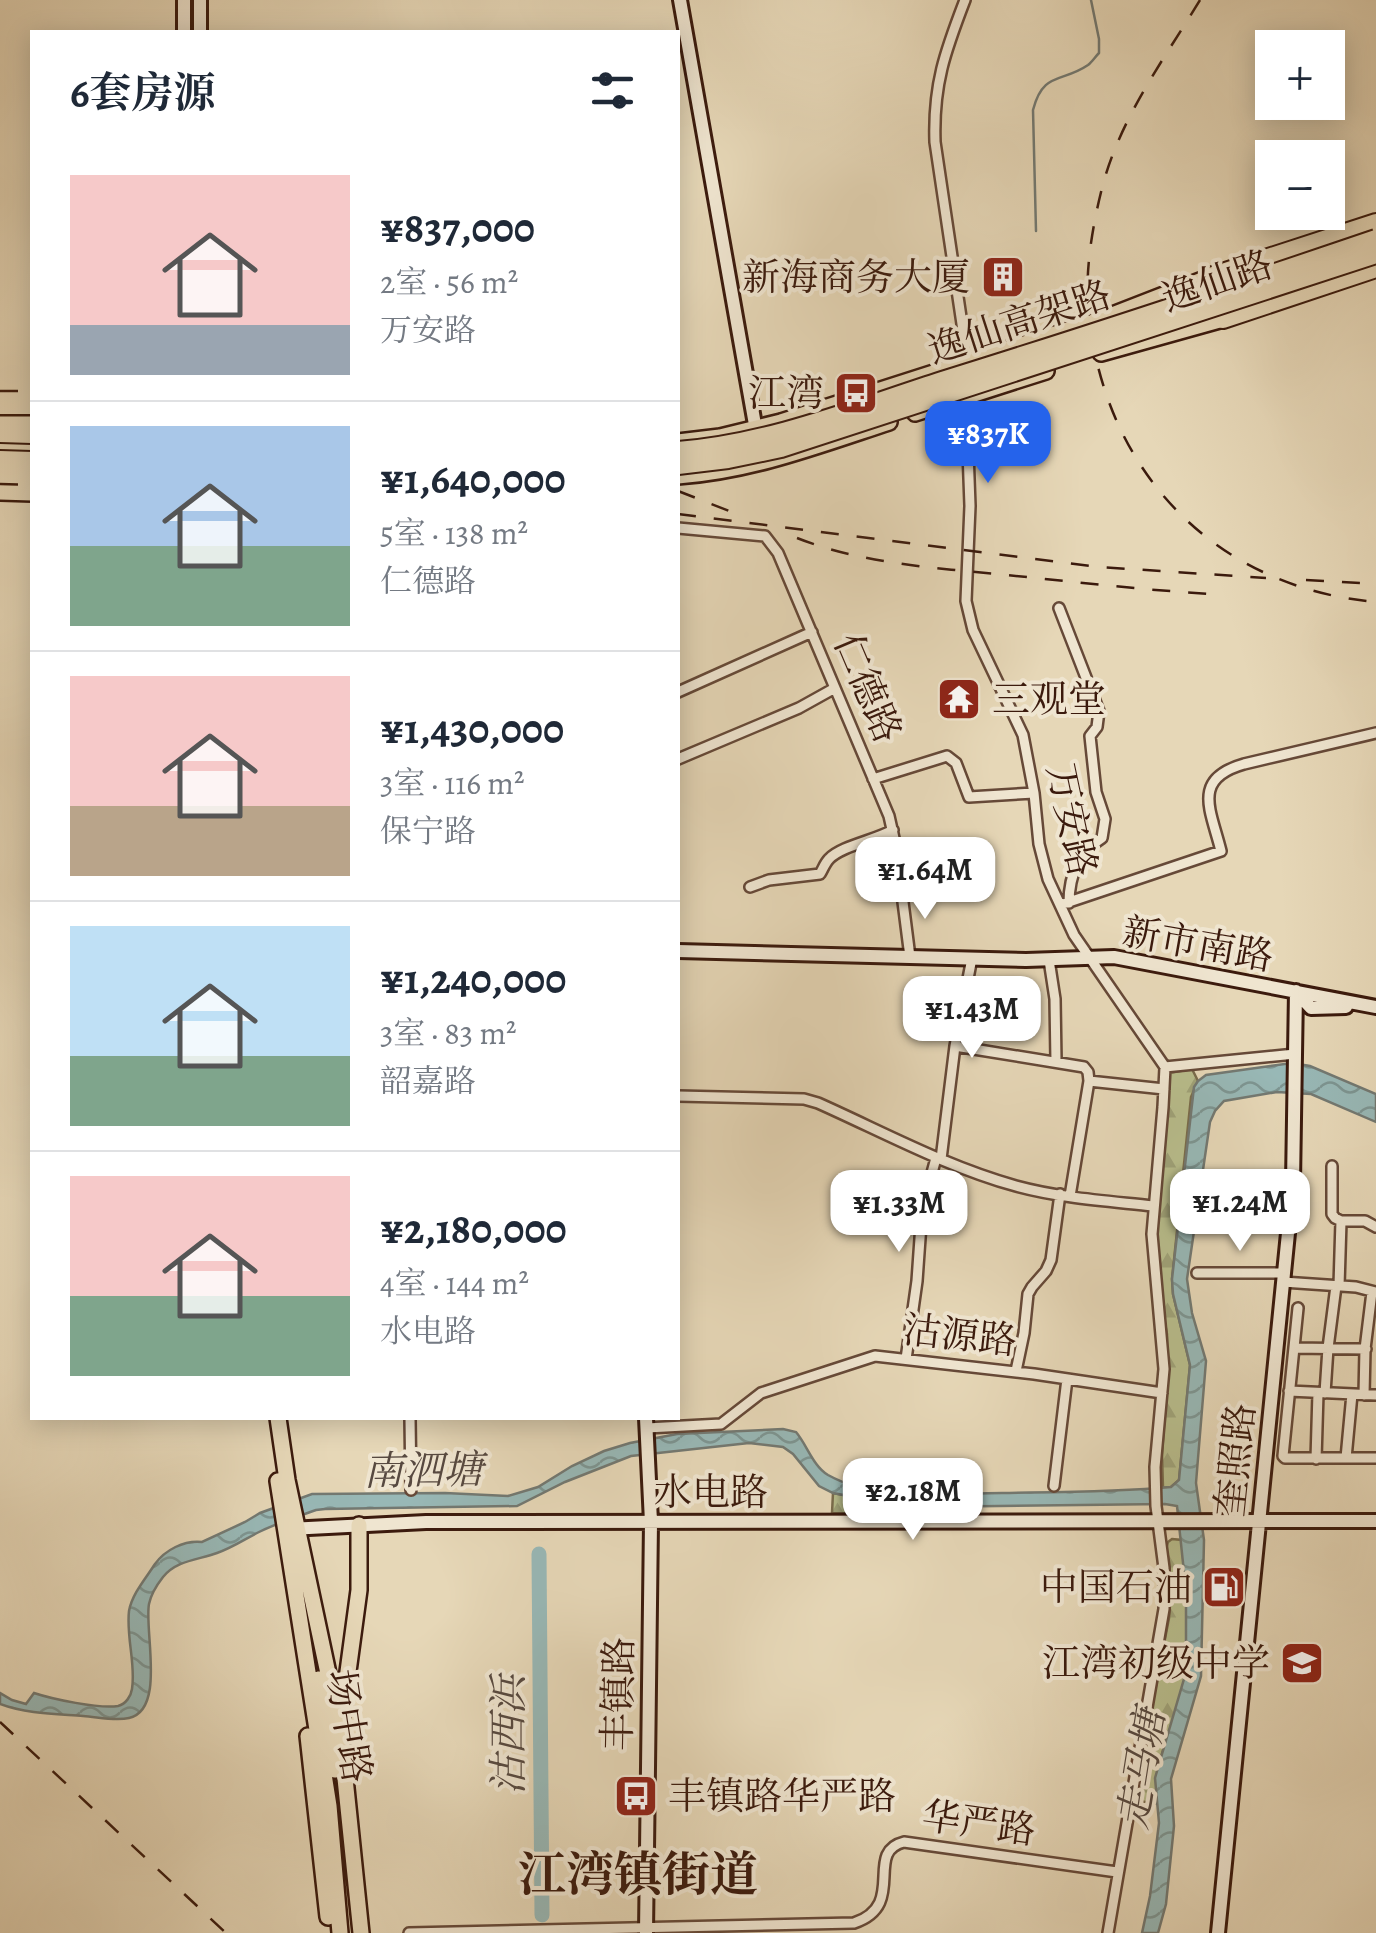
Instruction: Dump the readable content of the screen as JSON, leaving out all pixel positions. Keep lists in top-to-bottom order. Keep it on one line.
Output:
{"streets":{"highway":["逸仙高架路"],"main road":["逸仙路","场中路"],"street":["仁德路","万安路","新市南路","沽源路","奎照路","水电路","丰镇路","华严路"]},"crossings":[["逸仙路","逸仙高架路"],["逸仙路","万安路"],["仁德路","新市南路"],["万安路","新市南路"],["新市南路","奎照路"],["沽源路","丰镇路"],["奎照路","水电路"],["水电路","丰镇路"],["水电路","场中路"],["丰镇路","华严路"]],"districts":["江湾镇街道"],"water":["南泗塘","沽西浜","走马塘"],"places":{"building":["新海商务大厦"],"bus stop":["江湾","丰镇路华严路"],"temple":["三观堂"],"fuel station":["中国石油"],"school or university":["江湾初级中学"]},"page":{"map_buttons":["+","−"],"heading":"6套房源","list":[{"name":"¥837,000","note":"2室 · 56 m² · 万安路"},{"name":"¥1,640,000","note":"5室 · 138 m² · 仁德路"},{"name":"¥1,430,000","note":"3室 · 116 m² · 保宁路"},{"name":"¥1,240,000","note":"3室 · 83 m² · 韶嘉路"},{"name":"¥2,180,000","note":"4室 · 144 m² · 水电路"}],"price":["¥837K","¥1.64M","¥1.43M","¥1.24M","¥1.33M","¥2.18M"]}}
